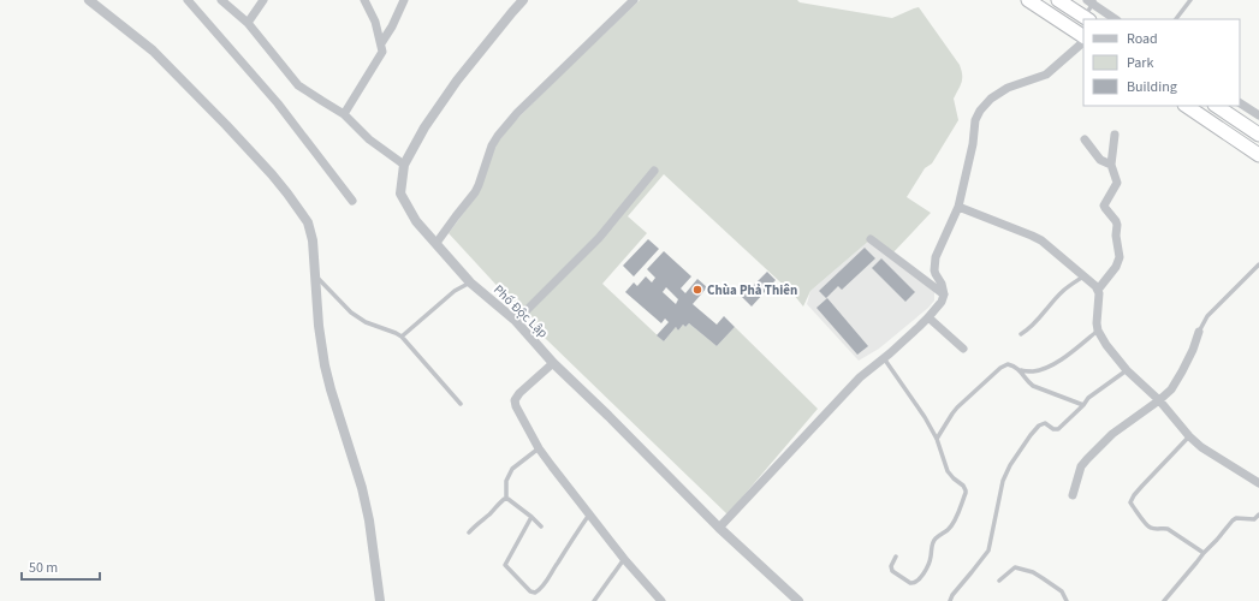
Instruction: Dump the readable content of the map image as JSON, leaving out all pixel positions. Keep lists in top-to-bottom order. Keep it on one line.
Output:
{"streets":{"street":["Phố Độc Lập"]},"places":["Chùa Phả Thiên"],"legend":["Road","Park","Building"],"scale_bar":"50 m"}
